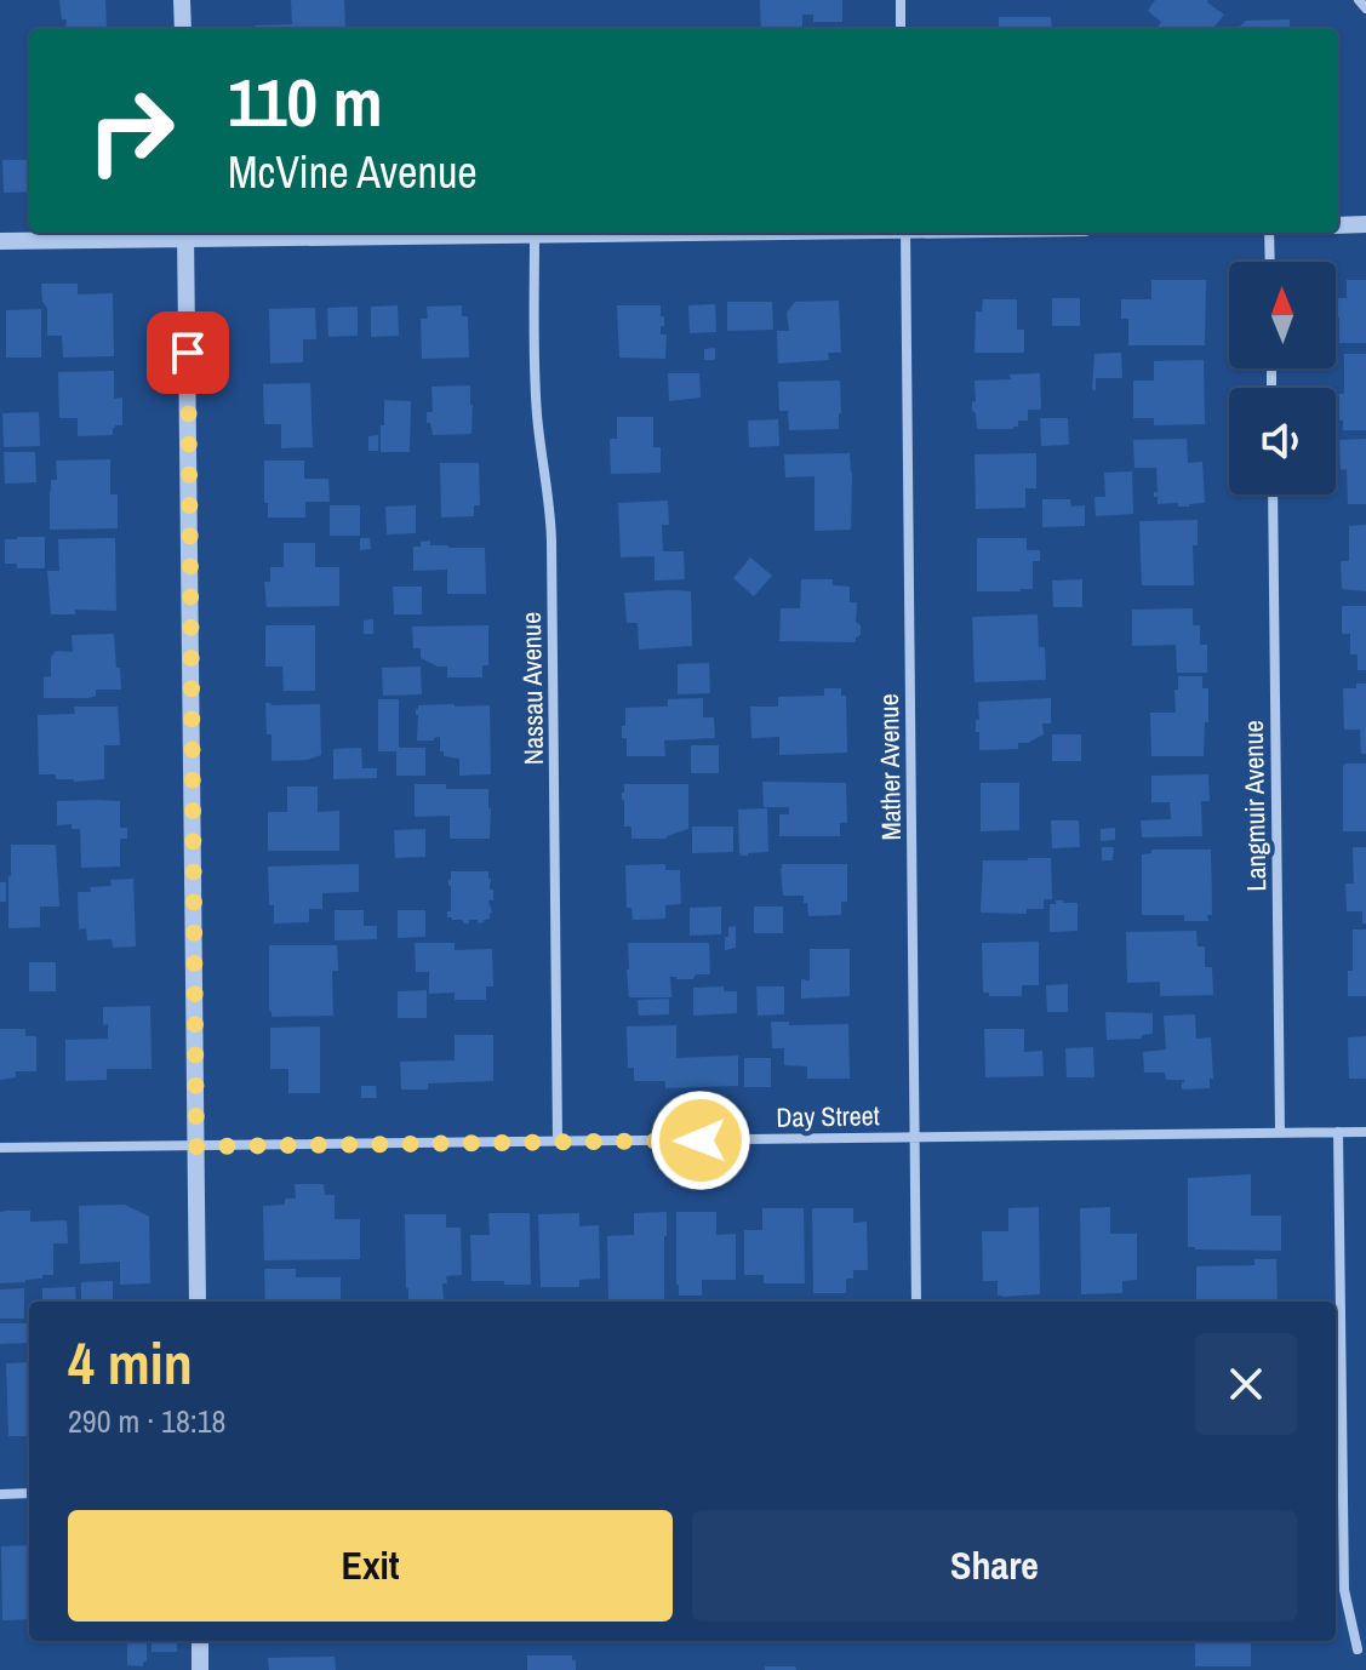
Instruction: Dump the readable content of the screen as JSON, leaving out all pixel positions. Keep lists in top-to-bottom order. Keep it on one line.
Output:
{"streets":{"street":["Nassau Avenue","Mather Avenue","Langmuir Avenue","Day Street"]},"crossings":[["Nassau Avenue","Day Street"],["Mather Avenue","Day Street"],["Langmuir Avenue","Day Street"]],"north":"top","page":{"turn":["110 m","McVine Avenue"],"heading":["4 min","290 m · 18:18"],"buttons":["Exit","Share"]}}
